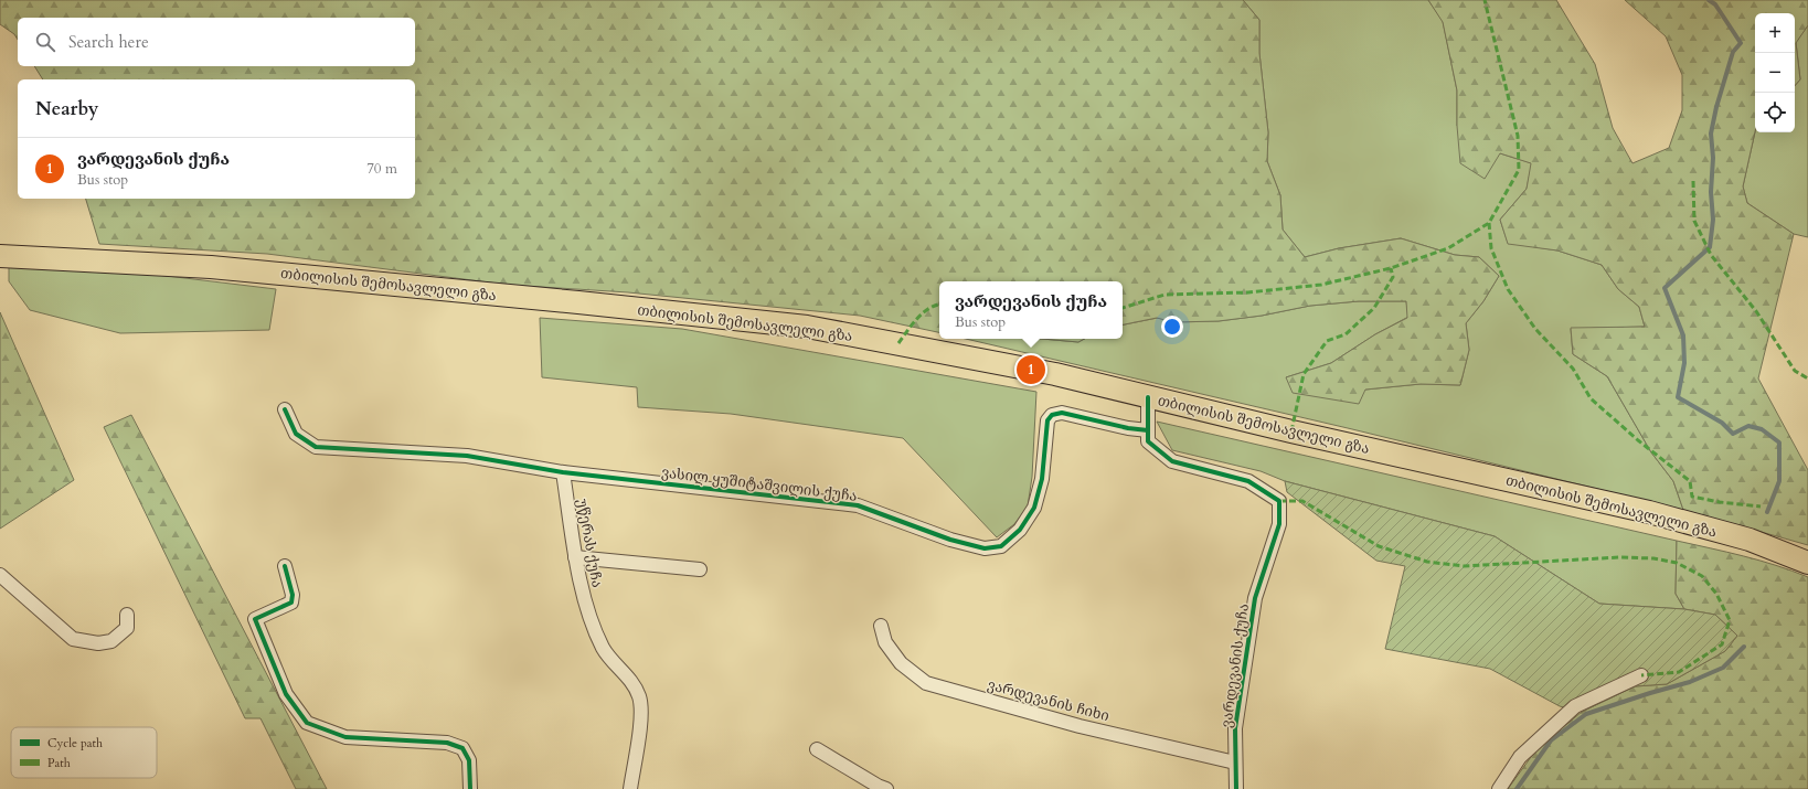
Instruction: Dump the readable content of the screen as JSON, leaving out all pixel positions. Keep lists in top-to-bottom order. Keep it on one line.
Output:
{"streets":{"highway":["თბილისის შემოსავლელი გზა"],"street":["ვასილ ყუშიტაშვილის ქუჩა","უწერას ქუჩა","ვარდევანის ქუჩა","ვარდევანის ჩიხი"]},"crossings":[["თბილისის შემოსავლელი გზა","ვარდევანის ქუჩა"],["ვასილ ყუშიტაშვილის ქუჩა","უწერას ქუჩა"],["ვასილ ყუშიტაშვილის ქუჩა","ვარდევანის ქუჩა"],["ვარდევანის ქუჩა","ვარდევანის ჩიხი"]],"legend":["Cycle path","Path"],"page":{"map_buttons":["+","−"],"search":"Search here","heading":"Nearby","list":[{"mark":"1","name":"ვარდევანის ქუჩა","note":"Bus stop","value":"70 m"}],"popup":["ვარდევანის ქუჩა","Bus stop"],"pins":"1"}}
